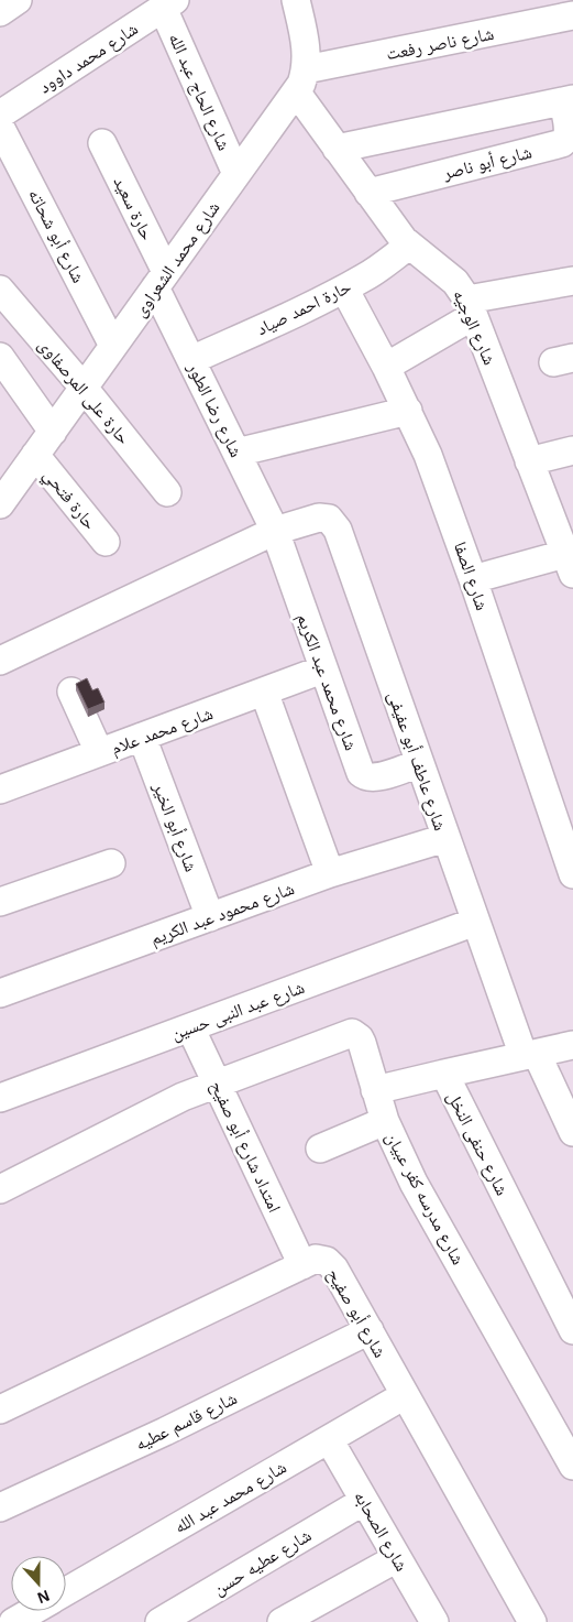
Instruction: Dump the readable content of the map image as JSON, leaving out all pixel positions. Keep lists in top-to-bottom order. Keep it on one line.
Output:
{"streets":{"street":["شارع ناصر رفعت","شارع محمد داوود","شارع الحاج عبد الله","شارع أبو ناصر","حارة سعيد","شارع أبو شحاته","شارع محمد الشعراوى","حارة احمد صياد","شارع الوجيه","حارة على المرصفاوى","شارع رضا الطور","حارة فتحي","شارع الصفا","شارع محمد عبد الكريم","شارع محمد علام","شارع عاطف أبو عفيفى","شارع أبو الخير","شارع محمود عبد الكريم","شارع عبد النبى حسين","شارع حنفى النخل","امتداد شارع أبو صفيح","شارع مدرسه كفر عبيان","شارع أبو صفيح","شارع قاسم عطيه","شارع محمد عبد الله","شارع الصحابه","شارع عطيه حسن"]},"crossings":[["شارع ناصر رفعت","شارع محمد الشعراوى"],["شارع ناصر رفعت","شارع الوجيه"],["شارع محمد داوود","شارع الحاج عبد الله"],["شارع الحاج عبد الله","شارع محمد الشعراوى"],["شارع أبو ناصر","شارع الوجيه"],["حارة سعيد","شارع محمد الشعراوى"],["حارة سعيد","شارع رضا الطور"],["شارع أبو شحاته","شارع محمد الشعراوى"],["شارع محمد الشعراوى","شارع الوجيه"],["شارع محمد الشعراوى","حارة على المرصفاوى"],["شارع محمد الشعراوى","شارع رضا الطور"],["شارع محمد الشعراوى","حارة فتحي"],["حارة احمد صياد","شارع الوجيه"],["حارة احمد صياد","شارع رضا الطور"],["حارة احمد صياد","شارع الصفا"],["شارع رضا الطور","شارع محمد عبد الكريم"],["شارع رضا الطور","شارع عاطف أبو عفيفى"],["شارع محمد عبد الكريم","شارع محمد علام"],["شارع محمد عبد الكريم","شارع عاطف أبو عفيفى"],["شارع محمد علام","شارع أبو الخير"],["شارع عاطف أبو عفيفى","شارع محمود عبد الكريم"],["شارع عاطف أبو عفيفى","شارع عبد النبى حسين"],["شارع عاطف أبو عفيفى","شارع حنفى النخل"],["شارع أبو الخير","شارع محمود عبد الكريم"],["شارع عبد النبى حسين","امتداد شارع أبو صفيح"],["امتداد شارع أبو صفيح","شارع مدرسه كفر عبيان"],["امتداد شارع أبو صفيح","شارع أبو صفيح"],["شارع أبو صفيح","شارع قاسم عطيه"],["شارع أبو صفيح","شارع محمد عبد الله"],["شارع محمد عبد الله","شارع الصحابه"],["شارع الصحابه","شارع عطيه حسن"]],"north":"bottom"}
